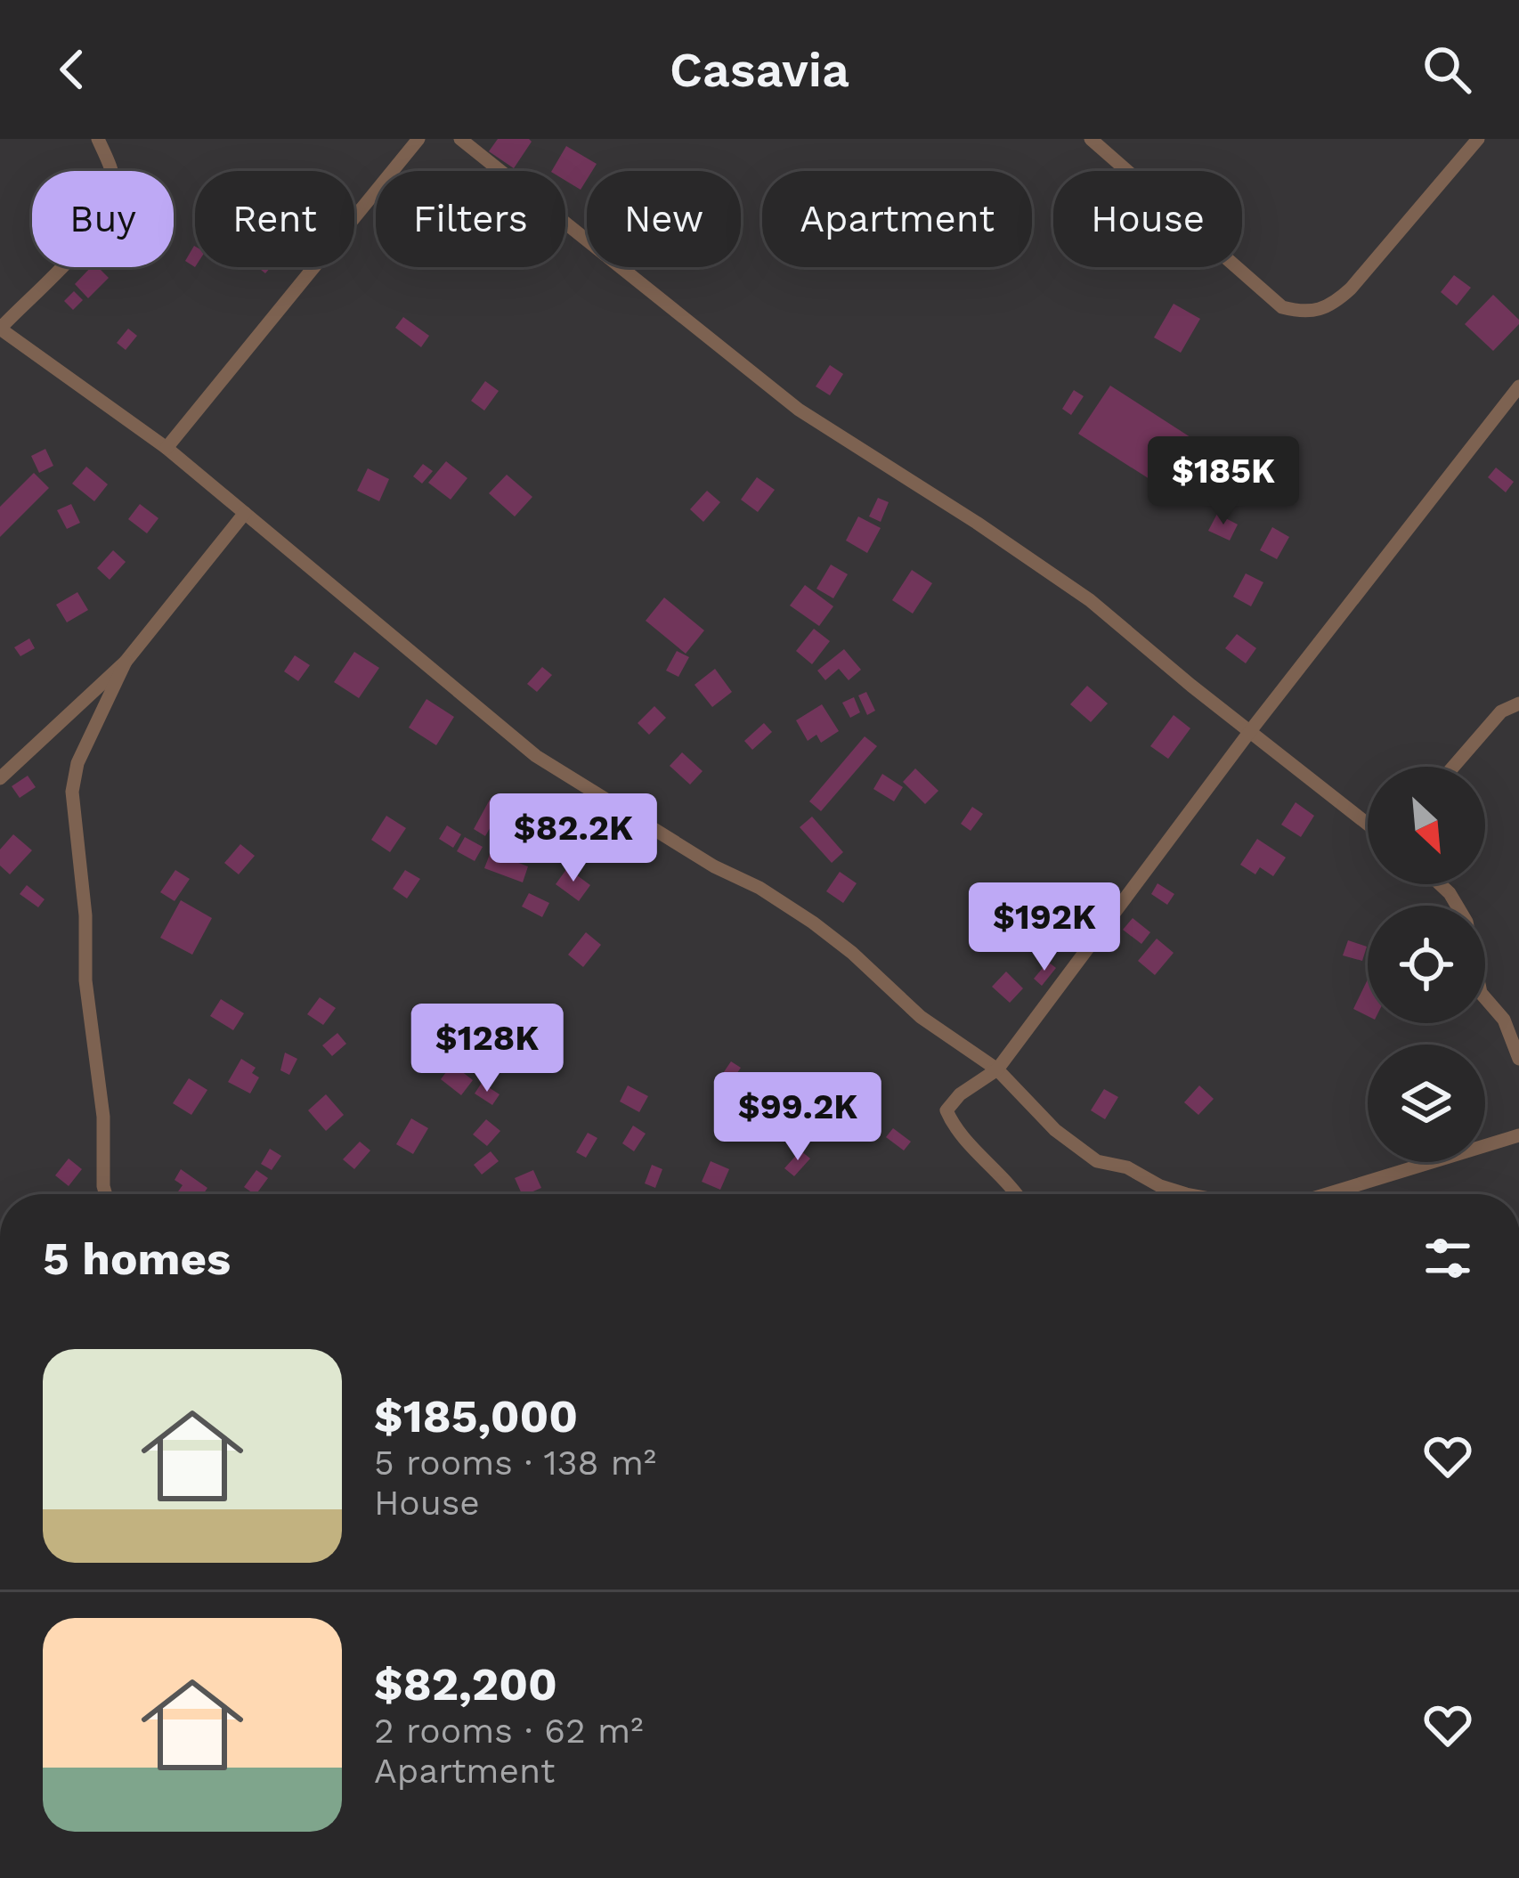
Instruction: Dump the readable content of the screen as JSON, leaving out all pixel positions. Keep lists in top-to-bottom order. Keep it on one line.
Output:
{"north":"bottom right","page":{"header":"Casavia","chip":["Buy","Rent","Filters","New","Apartment","House"],"price":["$185K","$82.2K","$192K","$128K","$99.2K"],"heading":"5 homes","list":[{"name":"$185,000","note":"5 rooms · 138 m² · House"},{"name":"$82,200","note":"2 rooms · 62 m² · Apartment"}]}}
